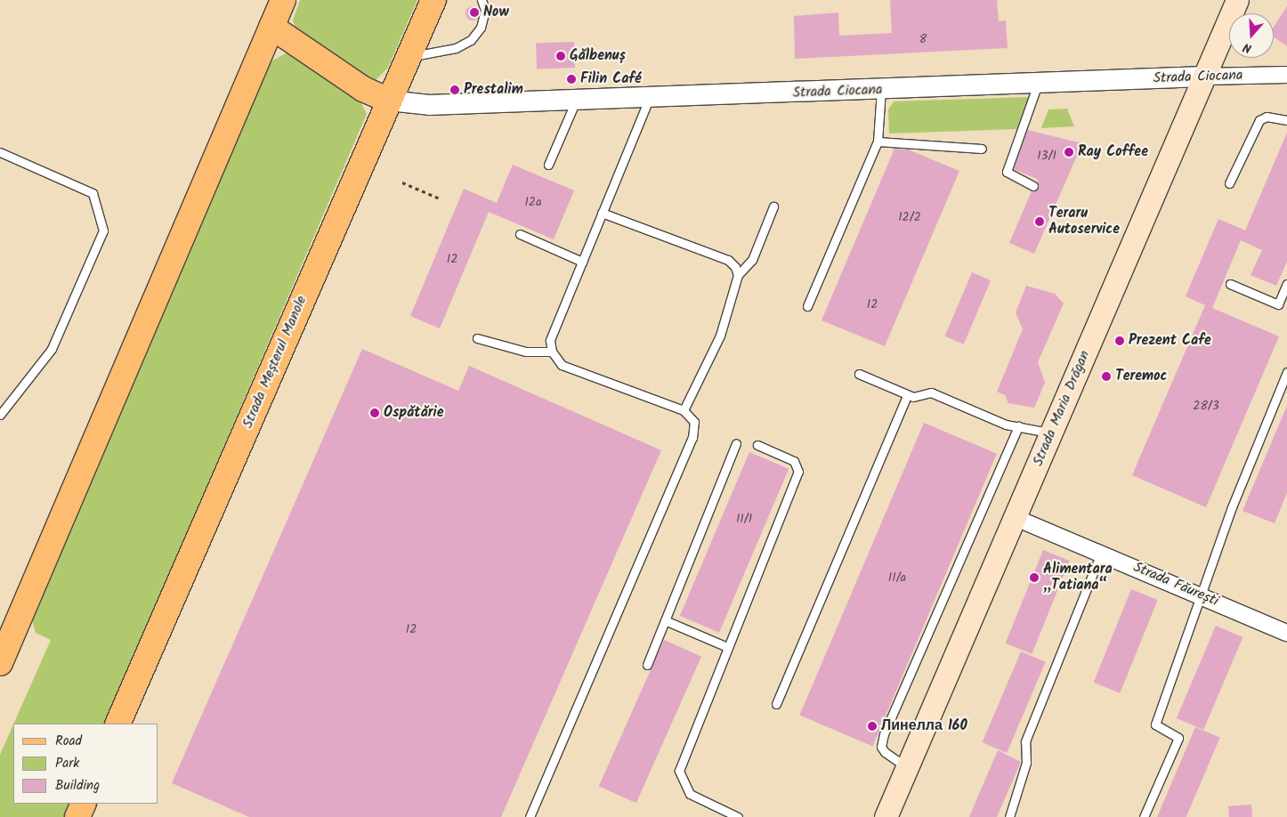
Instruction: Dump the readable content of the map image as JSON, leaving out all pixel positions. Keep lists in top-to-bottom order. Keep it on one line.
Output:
{"streets":{"main road":["Strada Meșterul Manole","Strada Maria Drăgan"],"street":["Strada Ciocana","Strada Făurești"]},"crossings":[["Strada Ciocana","Strada Meșterul Manole"],["Strada Ciocana","Strada Maria Drăgan"],["Strada Maria Drăgan","Strada Făurești"]],"places":["Now","Gălbenuș","Filin Café","Prestalim","Ray Coffee","Teraru Autoservice","Prezent Cafe","Teremoc","Ospătărie","Alimentara „Tatiana“","Линелла 160"],"house_numbers":["8","13/1","12a","12/2","12","12","28/3","11/1","11/a","12"],"legend":["Road","Park","Building"],"north":"bottom"}
